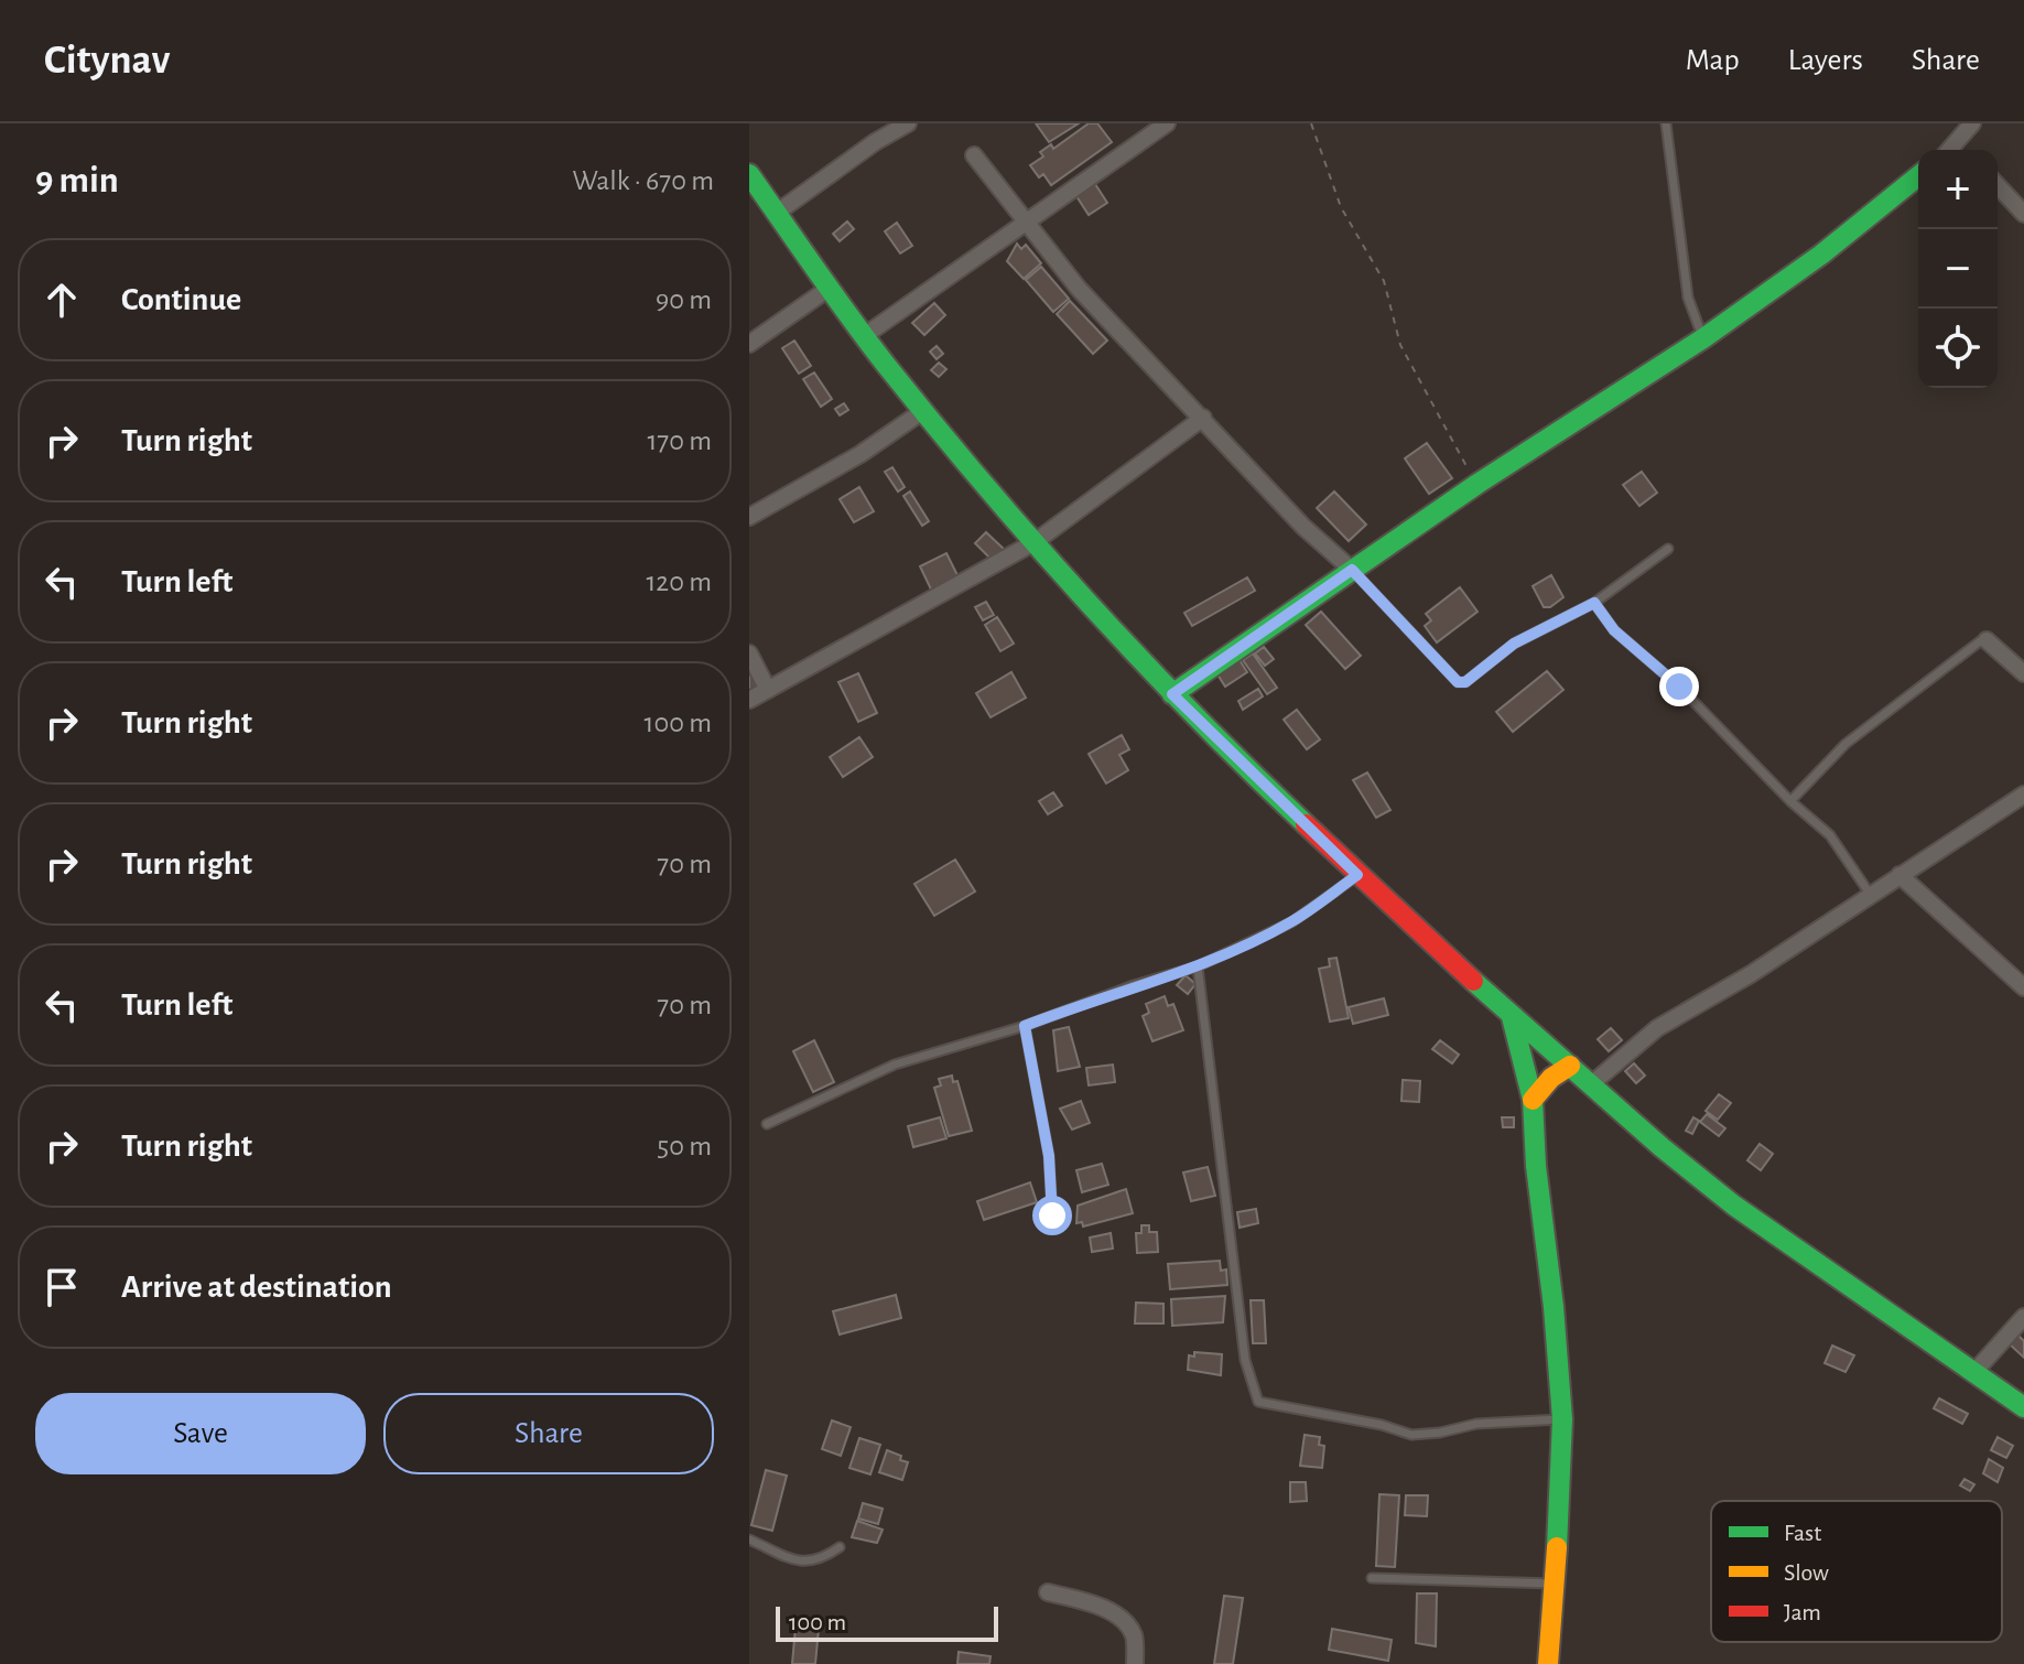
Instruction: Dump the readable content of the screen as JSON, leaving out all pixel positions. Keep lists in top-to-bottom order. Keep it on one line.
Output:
{"legend":["Fast","Slow","Jam"],"scale_bar":"100 m","page":{"header":"Citynav","nav":["Map","Layers","Share"],"heading":["9 min","Walk · 670 m"],"map_buttons":["+","−"],"list":[["Continue","90 m"],["Turn right","170 m"],["Turn left","120 m"],["Turn right","100 m"],["Turn right","70 m"],["Turn left","70 m"],["Turn right","50 m"],"Arrive at destination"],"buttons":["Save","Share"],"scale":"100 m"}}
